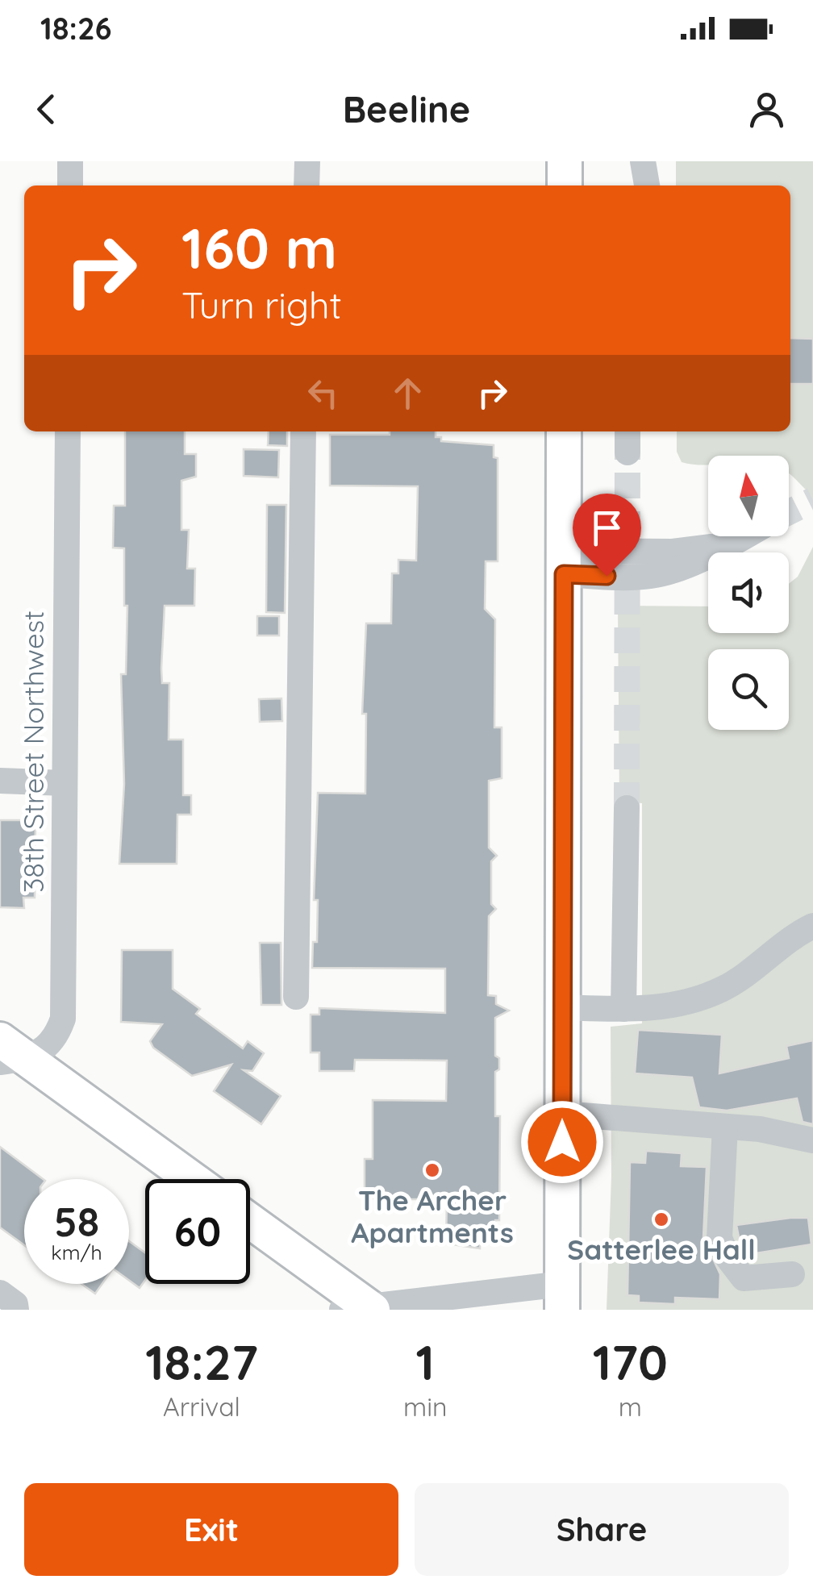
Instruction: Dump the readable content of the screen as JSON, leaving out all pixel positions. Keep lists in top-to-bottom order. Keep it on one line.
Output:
{"streets":{"street":["38th Street Northwest"]},"places":["The Archer Apartments","Satterlee Hall"],"north":"top","page":{"status":"18:26","header":"Beeline","turn":["160 m","Turn right"],"speed":"58 km/h","limit":"60","eta":["18:27","Arrival","1","min","170","m"],"buttons":["Exit","Share"]}}
